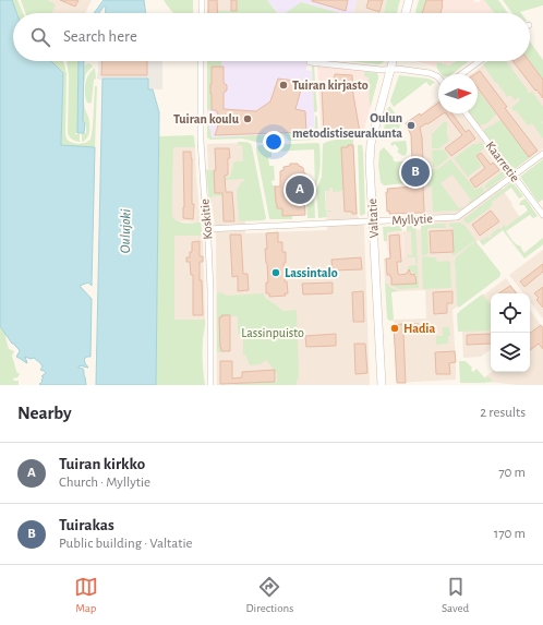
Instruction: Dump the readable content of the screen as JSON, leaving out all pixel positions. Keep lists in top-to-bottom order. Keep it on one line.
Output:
{"streets":{"street":["Kaarretie","Valtatie","Koskitie","Myllytie"]},"crossings":[["Kaarretie","Myllytie"],["Valtatie","Myllytie"],["Koskitie","Myllytie"]],"water":["Oulujoki"],"parks":["Lassinpuisto"],"places":["Tuiran kirjasto","Tuiran koulu","Oulun metodistiseurakunta","Lassintalo","Hadia"],"north":"right","page":{"search":"Search here","pins":["B","A"],"heading":["Nearby","2 results"],"list":[{"mark":"A","name":"Tuiran kirkko","note":"Church · Myllytie","value":"70 m"},{"mark":"B","name":"Tuirakas","note":"Public building · Valtatie","value":"170 m"}],"nav":["Map","Directions","Saved"]}}
